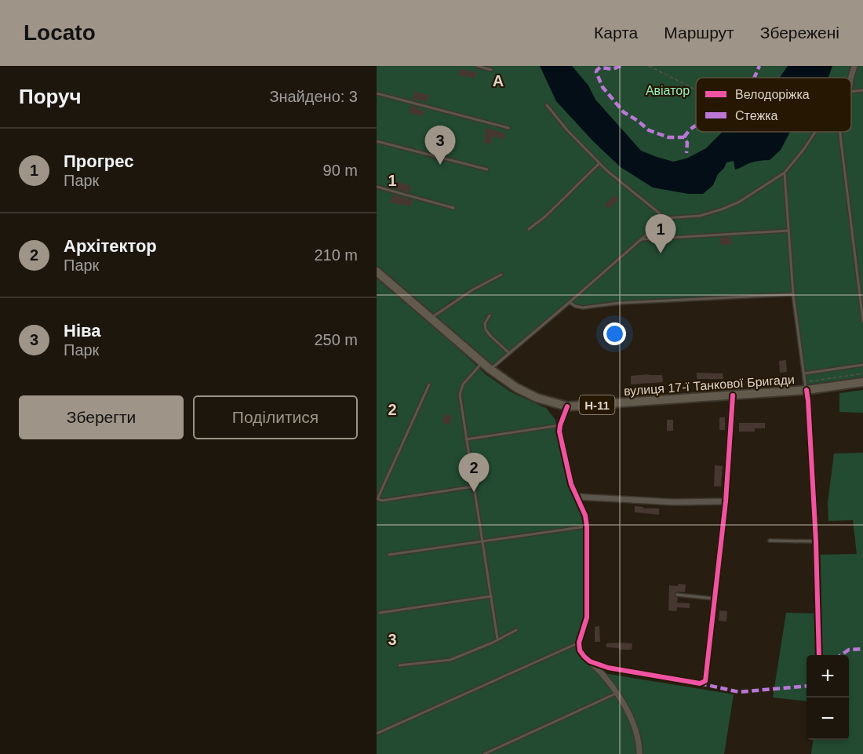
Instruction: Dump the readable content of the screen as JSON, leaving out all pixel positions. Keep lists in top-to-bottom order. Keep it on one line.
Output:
{"streets":{"main road":["вулиця 17-ї Танкової Бригади","Н-11"]},"parks":["Авіатор"],"legend":["Велодоріжка","Стежка"],"page":{"header":"Locato","nav":["Карта","Маршрут","Збережені"],"heading":["Поруч","Знайдено: 3"],"pins":["3","1","2"],"list":[{"mark":"1","name":"Прогрес","note":"Парк","value":"90 m"},{"mark":"2","name":"Архітектор","note":"Парк","value":"210 m"},{"mark":"3","name":"Ніва","note":"Парк","value":"250 m"}],"buttons":["Зберегти","Поділитися"],"map_buttons":["+","−"]},"grid":{"columns":["A"],"rows":["1","2","3"]}}
